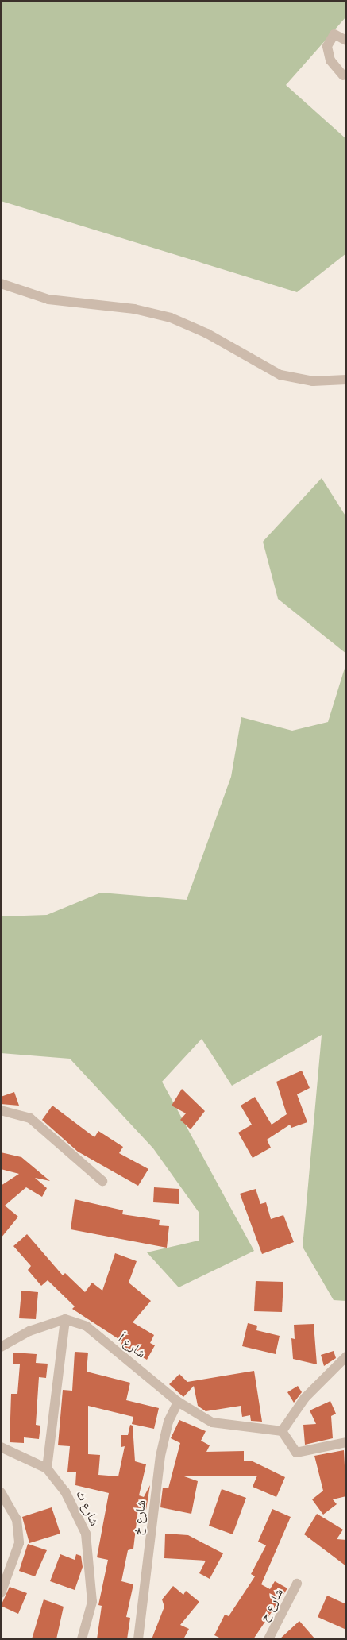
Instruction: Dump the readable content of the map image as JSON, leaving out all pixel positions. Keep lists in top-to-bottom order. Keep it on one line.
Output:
{"streets":{"street":["شارع أ","شارع ث","شارع خ","شارع ح"]},"crossings":[["شارع أ","شارع خ"]]}
